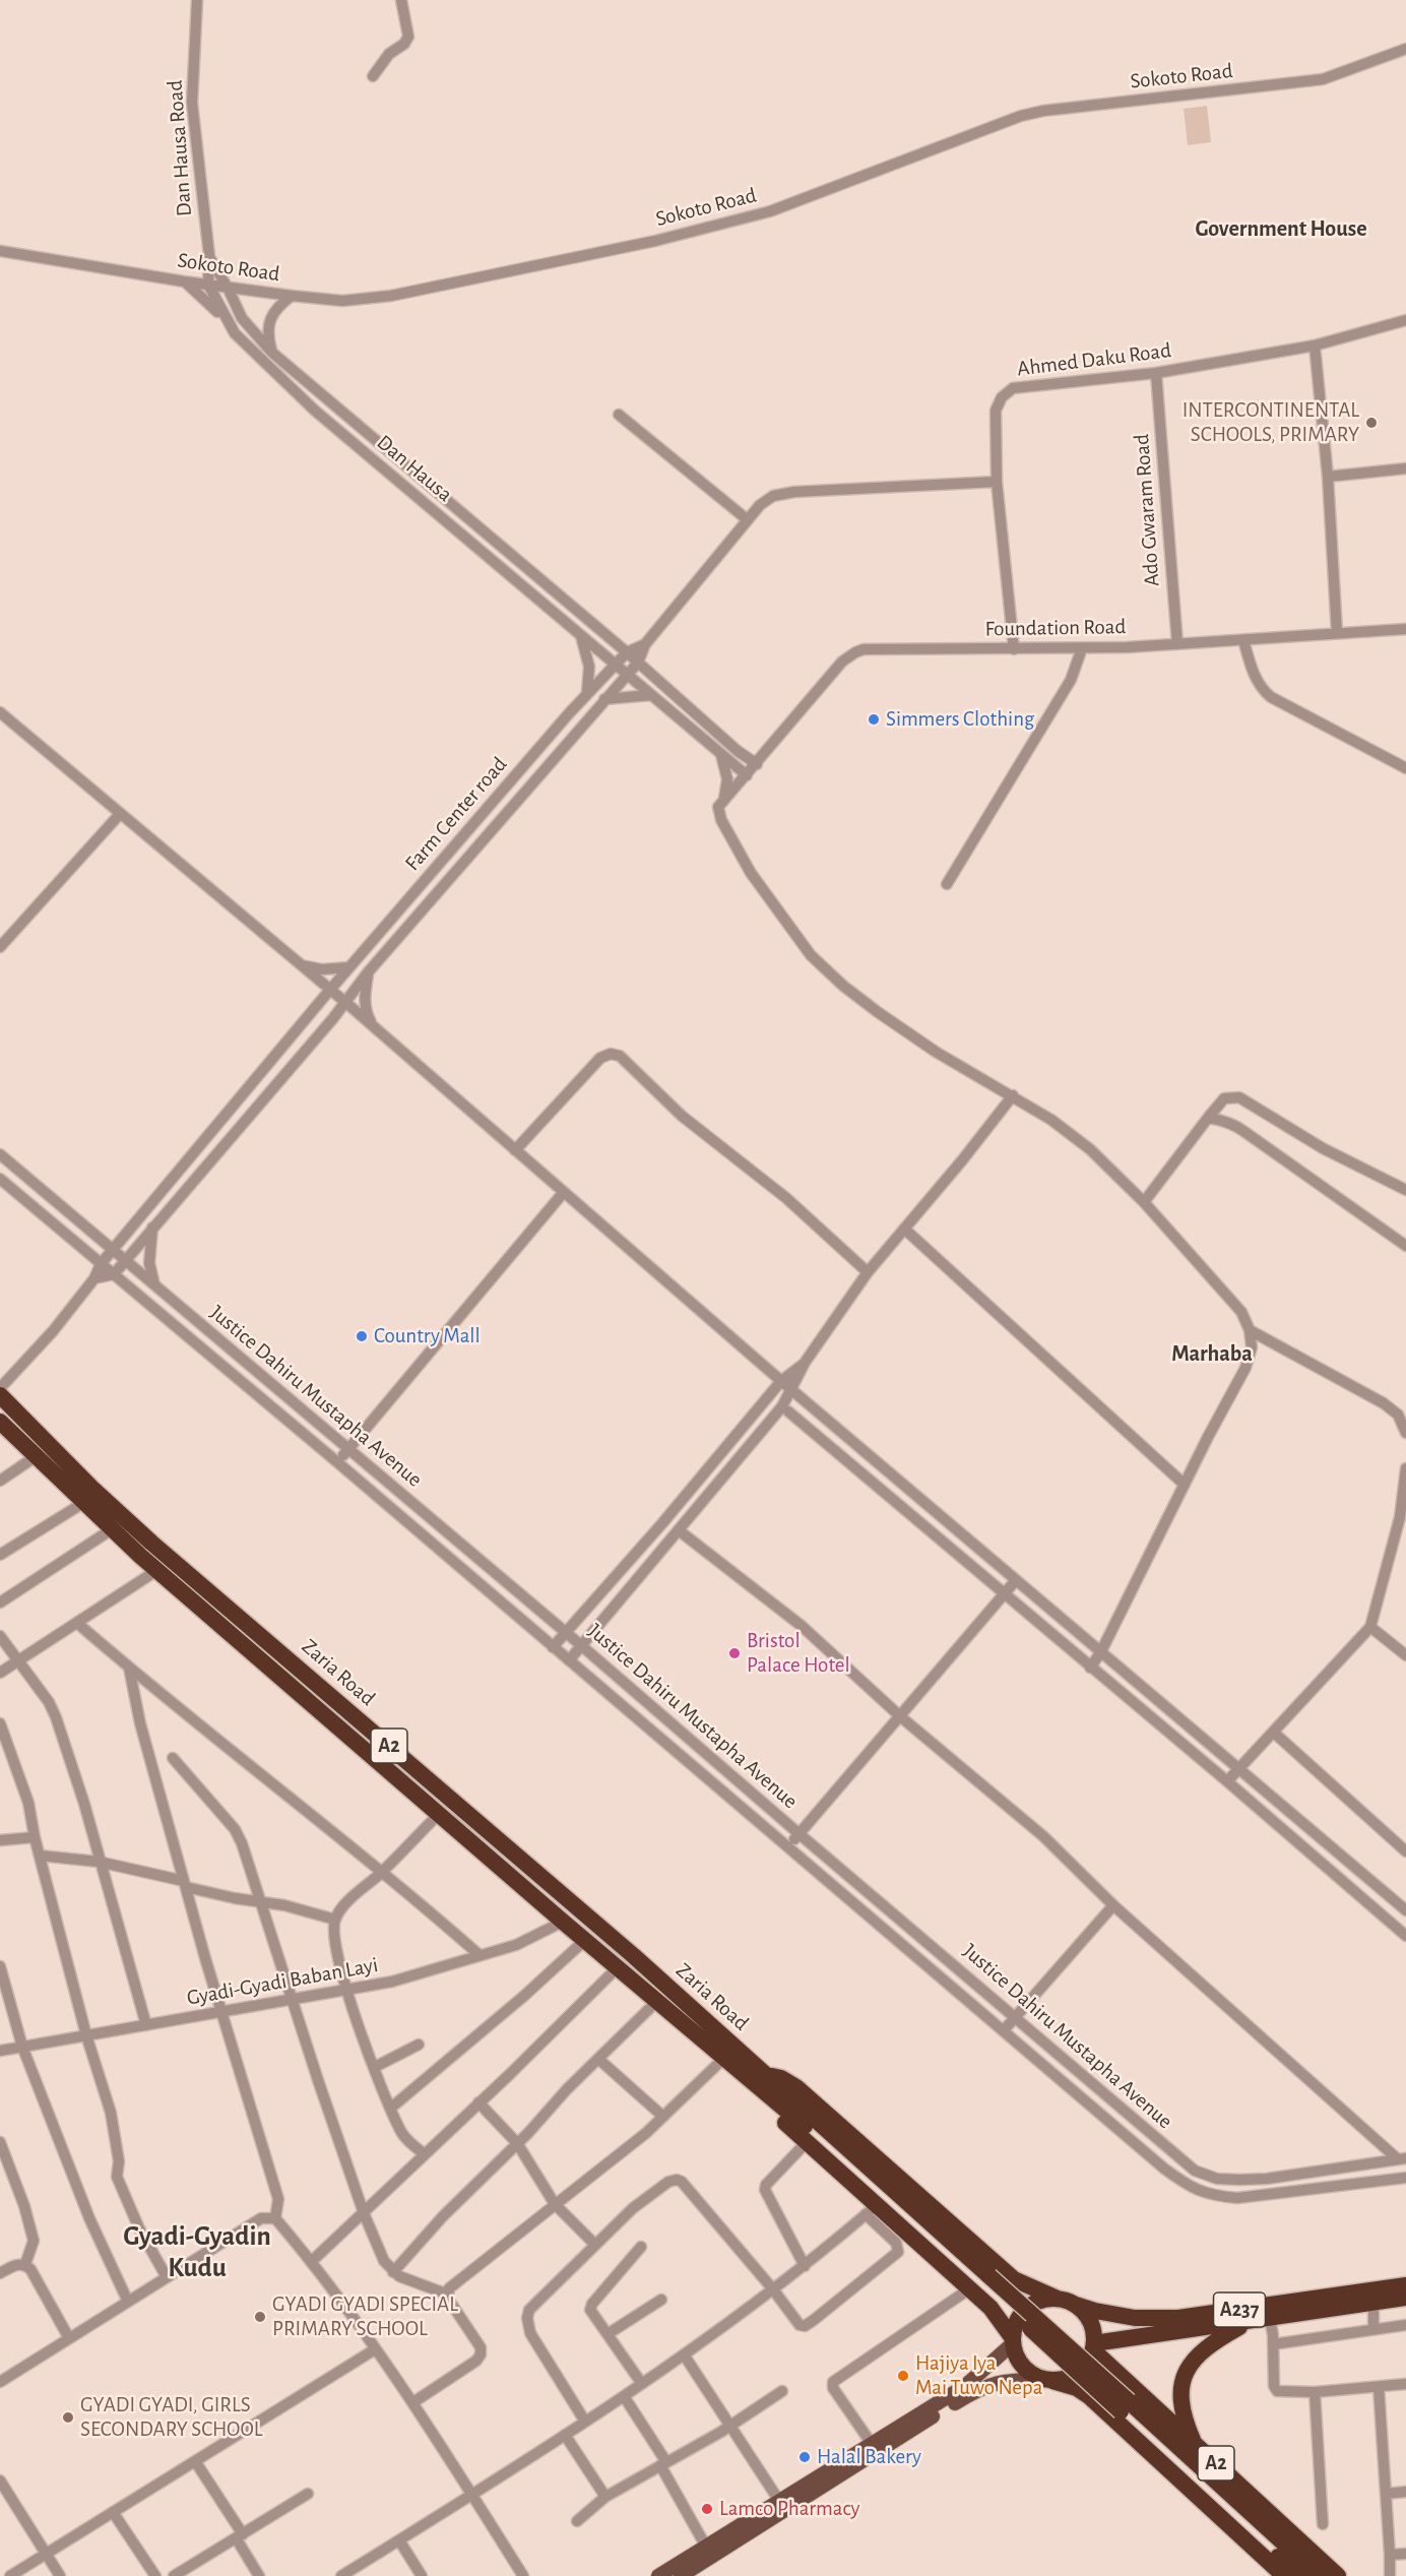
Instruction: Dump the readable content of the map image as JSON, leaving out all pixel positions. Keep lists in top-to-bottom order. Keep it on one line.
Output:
{"streets":{"highway":["Zaria Road","A2","A237"],"street":["Sokoto Road","Dan Hausa Road","Ahmed Daku Road","Dan Hausa","Ado Gwaram Road","Foundation Road","Farm Center road","Justice Dahiru Mustapha Avenue","Gyadi-Gyadi Baban Layi"]},"crossings":[["Sokoto Road","Dan Hausa Road"],["Sokoto Road","Dan Hausa"],["Dan Hausa Road","Dan Hausa"],["Ahmed Daku Road","Ado Gwaram Road"],["Ahmed Daku Road","Foundation Road"],["Dan Hausa","Foundation Road"],["Dan Hausa","Farm Center road"],["Ado Gwaram Road","Foundation Road"],["Farm Center road","Justice Dahiru Mustapha Avenue"],["Zaria Road","A2"],["Zaria Road","Gyadi-Gyadi Baban Layi"],["Zaria Road","A237"],["A2","A237"]],"districts":["Government House","Marhaba","Gyadi-Gyadin Kudu"],"places":["INTERCONTINENTAL SCHOOLS, PRIMARY","Simmers Clothing","Country Mall","Bristol Palace Hotel","GYADI GYADI SPECIAL PRIMARY SCHOOL","Hajiya Iya Mai Tuwo Nepa","GYADI GYADI, GIRLS SECONDARY SCHOOL","Halal Bakery","Lamco Pharmacy"]}
